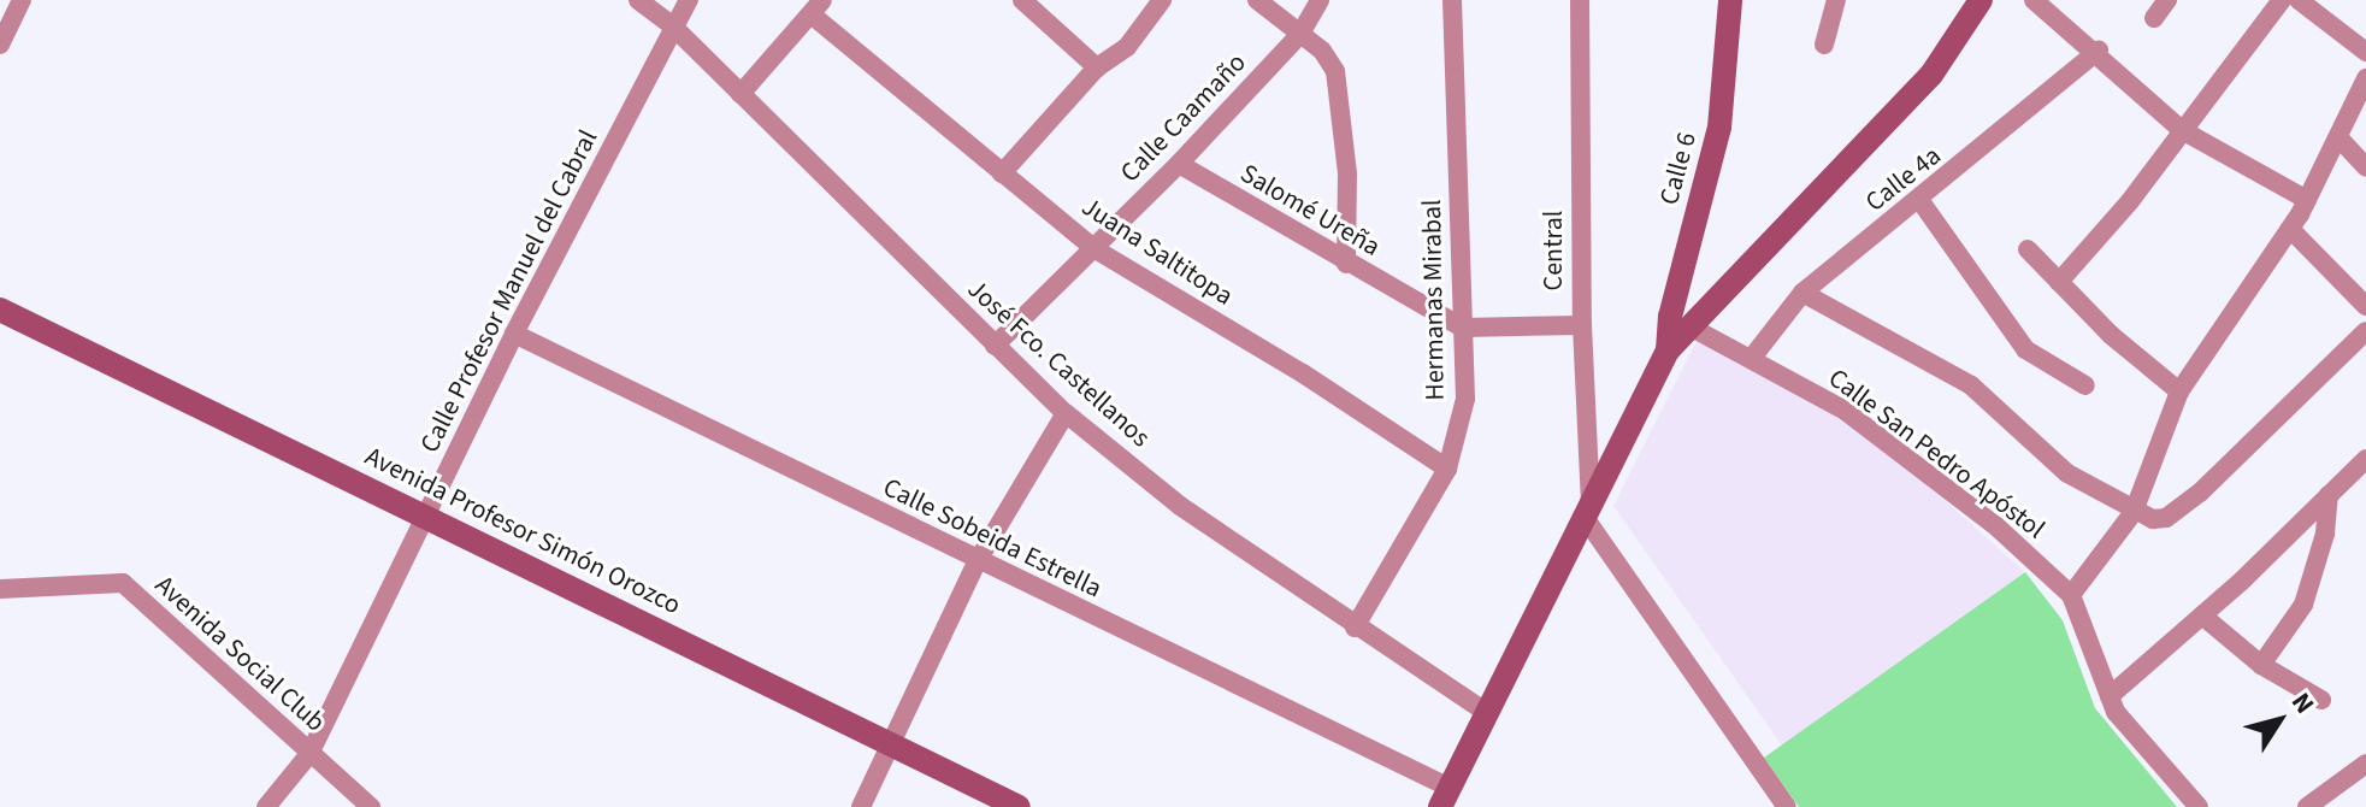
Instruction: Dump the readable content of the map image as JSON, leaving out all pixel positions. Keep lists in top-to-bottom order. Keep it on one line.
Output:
{"streets":{"street":["Calle Caamaño","Calle 6","Calle 4a","Salomé Ureña","Central","Juana Saltitopa","Calle Profesor Manuel del Cabral","Hermanas Mirabal","José Fco. Castellanos","Calle San Pedro Apóstol","Avenida Profesor Simón Orozco","Calle Sobeida Estrella","Avenida Social Club"]},"crossings":[["Calle Caamaño","Salomé Ureña"],["Calle Caamaño","Juana Saltitopa"],["Calle Caamaño","José Fco. Castellanos"],["Calle 4a","Calle San Pedro Apóstol"],["Salomé Ureña","Central"],["Salomé Ureña","Hermanas Mirabal"],["Juana Saltitopa","Hermanas Mirabal"],["Calle Profesor Manuel del Cabral","José Fco. Castellanos"],["Calle Profesor Manuel del Cabral","Avenida Profesor Simón Orozco"],["Calle Profesor Manuel del Cabral","Calle Sobeida Estrella"],["Calle Profesor Manuel del Cabral","Avenida Social Club"],["Hermanas Mirabal","José Fco. Castellanos"]],"north":"top right"}
